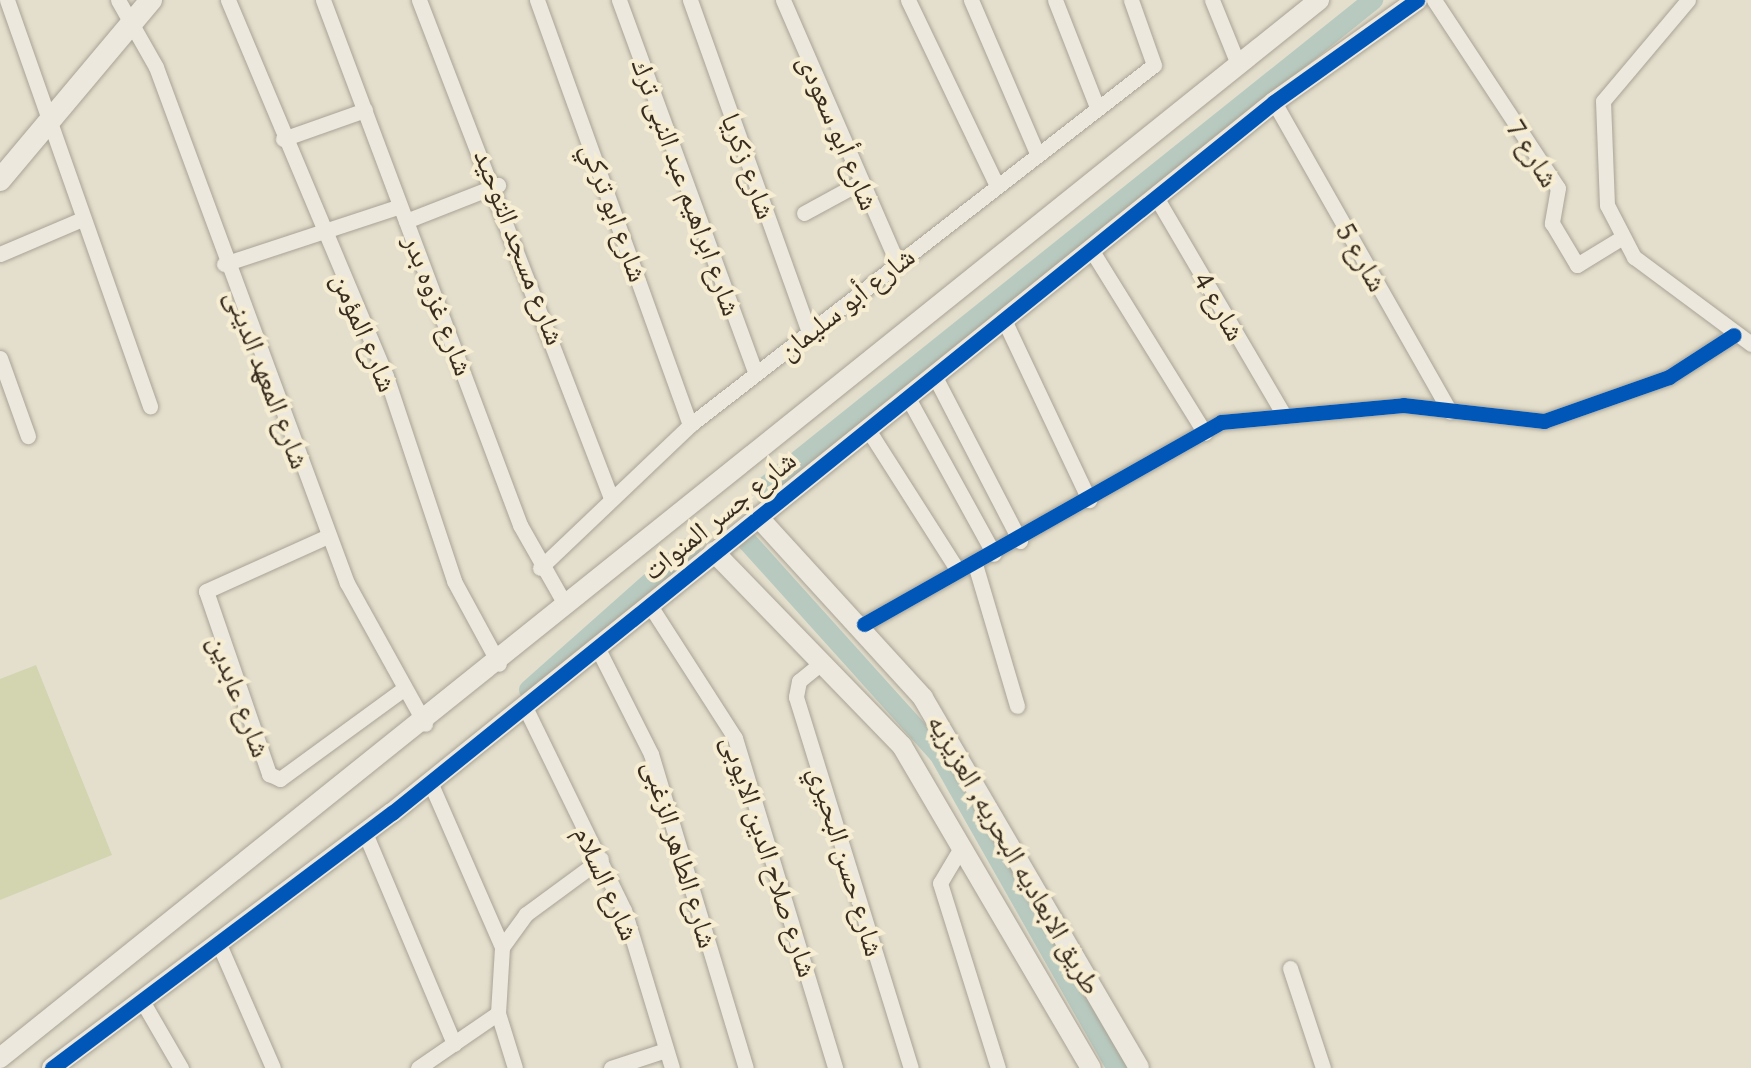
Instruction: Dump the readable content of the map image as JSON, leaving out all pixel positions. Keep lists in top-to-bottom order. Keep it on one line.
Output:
{"streets":{"street":["شارع أبو سعودى","شارع 7","شارع زكريا","شارع ابراهيم عبد النبى ترك","شارع ابو تركي","شارع مسجد التوحيد","شارع 5","شارع أبو سليمان","شارع غزوه بدر","شارع 4","شارع المؤمن","شارع المعهد الدينى","شارع جسر المنوات","شارع عابدين","شارع الطاهر الزغبى","طريق الابعاديه البحريه, العزيزيه","شارع صلاح الدين الايوبى","شارع حسن البحيري","شارع السلام"]},"crossings":[["شارع أبو سعودى","شارع أبو سليمان"],["شارع زكريا","شارع أبو سليمان"],["شارع ابراهيم عبد النبى ترك","شارع أبو سليمان"],["شارع ابو تركي","شارع أبو سليمان"],["شارع مسجد التوحيد","شارع أبو سليمان"],["شارع 5","شارع جسر المنوات"],["شارع أبو سليمان","شارع غزوه بدر"],["شارع غزوه بدر","شارع جسر المنوات"],["شارع 4","شارع جسر المنوات"],["شارع المؤمن","شارع جسر المنوات"],["شارع المعهد الدينى","شارع جسر المنوات"],["شارع المعهد الدينى","شارع عابدين"],["شارع جسر المنوات","شارع الطاهر الزغبى"],["شارع جسر المنوات","طريق الابعاديه البحريه, العزيزيه"],["شارع جسر المنوات","شارع صلاح الدين الايوبى"],["شارع جسر المنوات","شارع السلام"],["طريق الابعاديه البحريه, العزيزيه","شارع حسن البحيري"]]}
